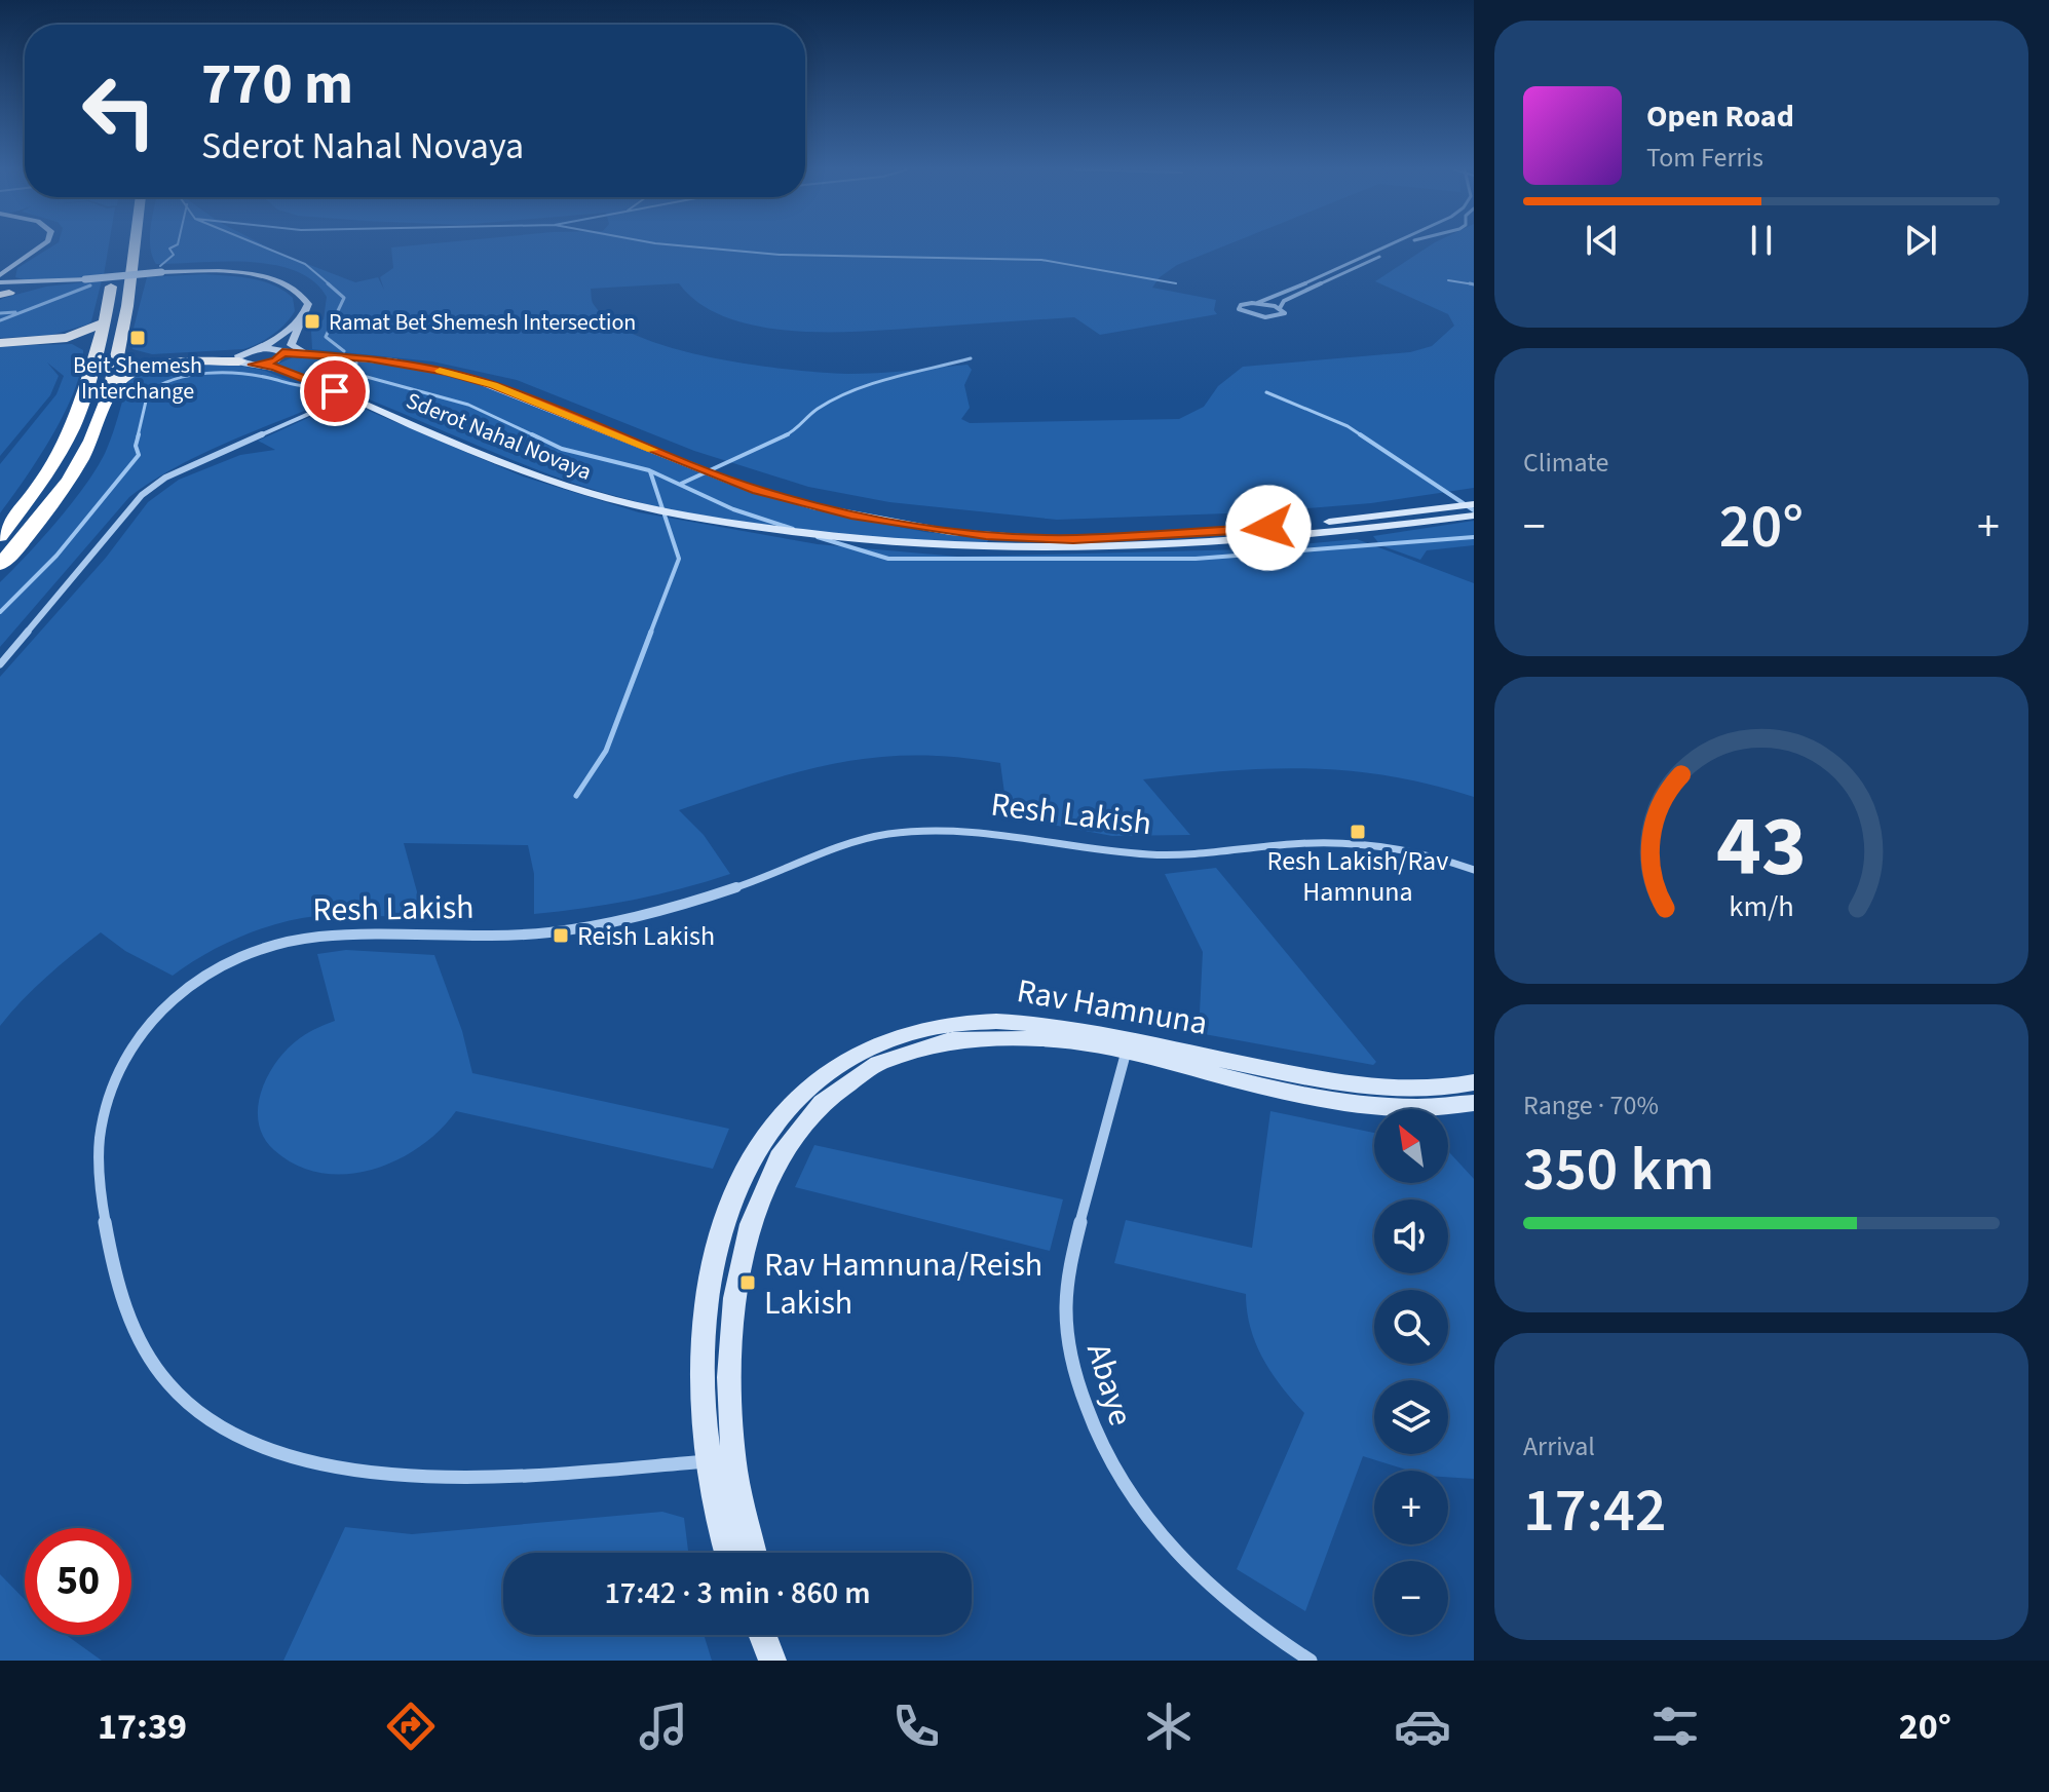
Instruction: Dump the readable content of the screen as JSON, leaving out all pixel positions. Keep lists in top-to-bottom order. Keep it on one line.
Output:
{"streets":{"main road":["Sderot Nahal Novaya","Rav Hamnuna"],"street":["Resh Lakish","Abaye"]},"crossings":[["Resh Lakish","Rav Hamnuna"],["Rav Hamnuna","Abaye"]],"places":{"transit":["Ramat Bet Shemesh Intersection","Beit Shemesh Interchange","Resh Lakish/Rav Hamnuna","Reish Lakish","Rav Hamnuna/Reish Lakish"]},"north":"top left","page":{"turn":["770 m","Sderot Nahal Novaya"],"song":["Open Road","Tom Ferris"],"tile":["Climate",["Range · 70%","350 km"],["Arrival","17:42"]],"heat":["−","20°","+"],"map_buttons":["+","−"],"limit":"50","trip":"17:42 · 3 min · 860 m","tabs":["17:39","20°"],"gauge":["43","km/h"]}}
